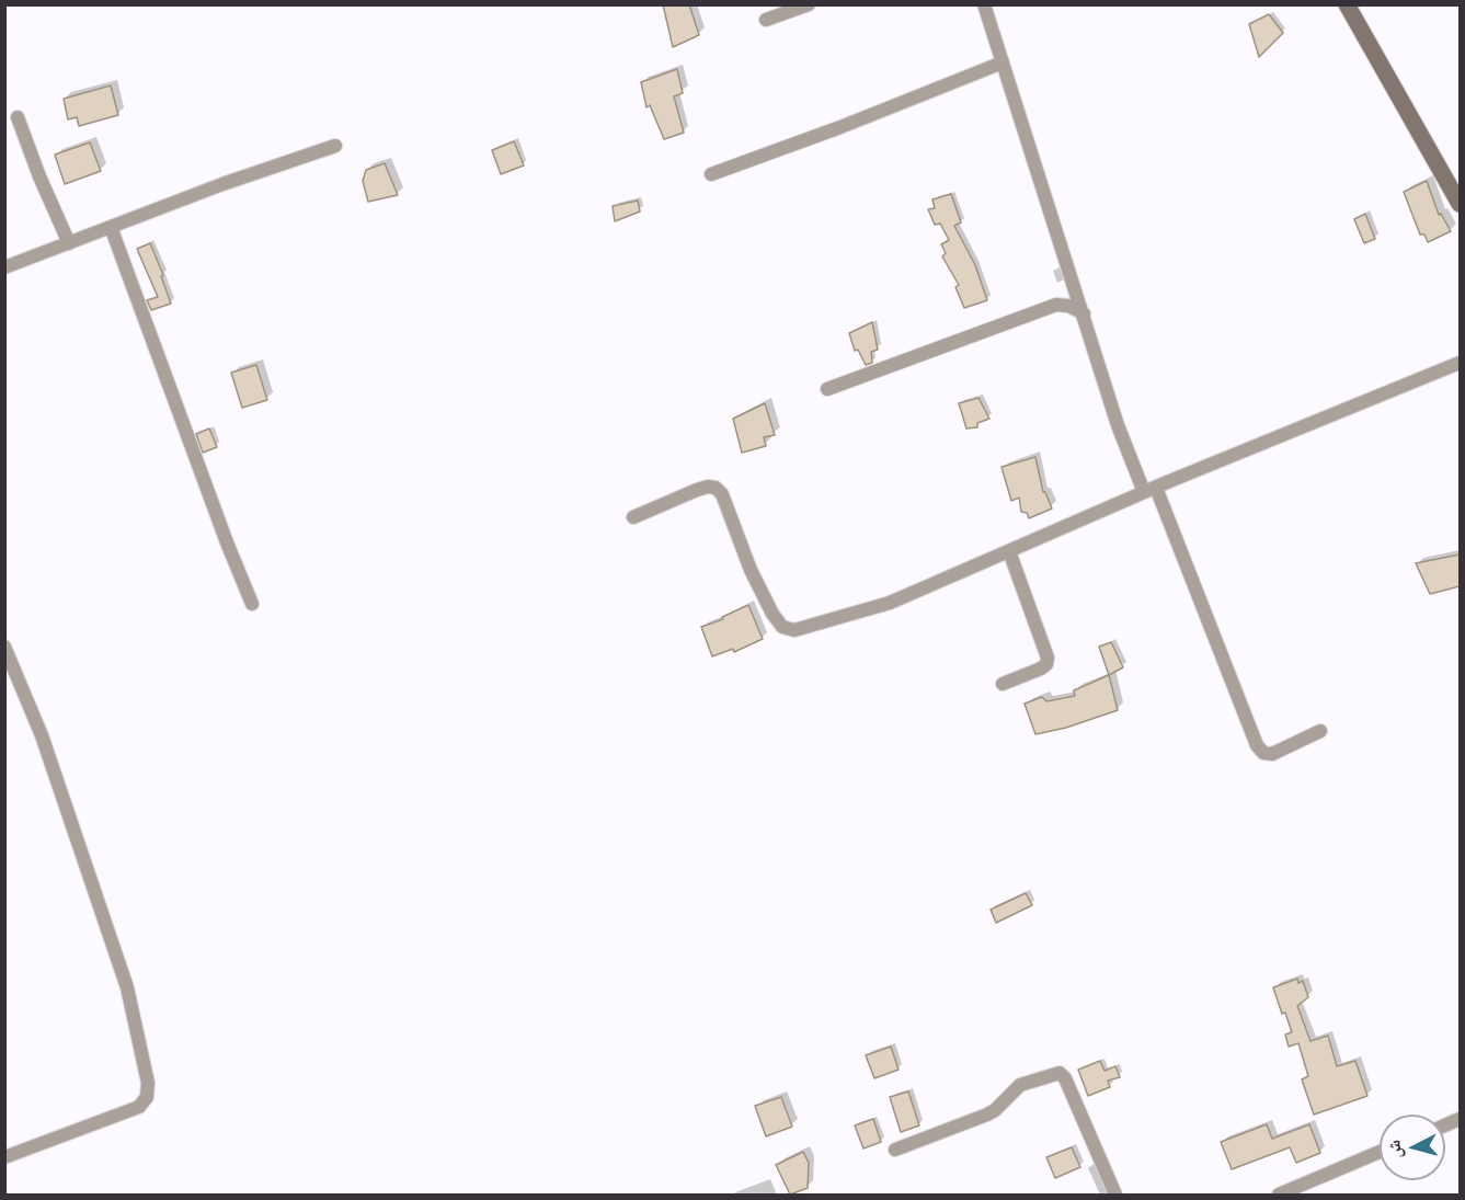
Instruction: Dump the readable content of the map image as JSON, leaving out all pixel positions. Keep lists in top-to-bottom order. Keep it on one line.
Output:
{"north":"left"}
